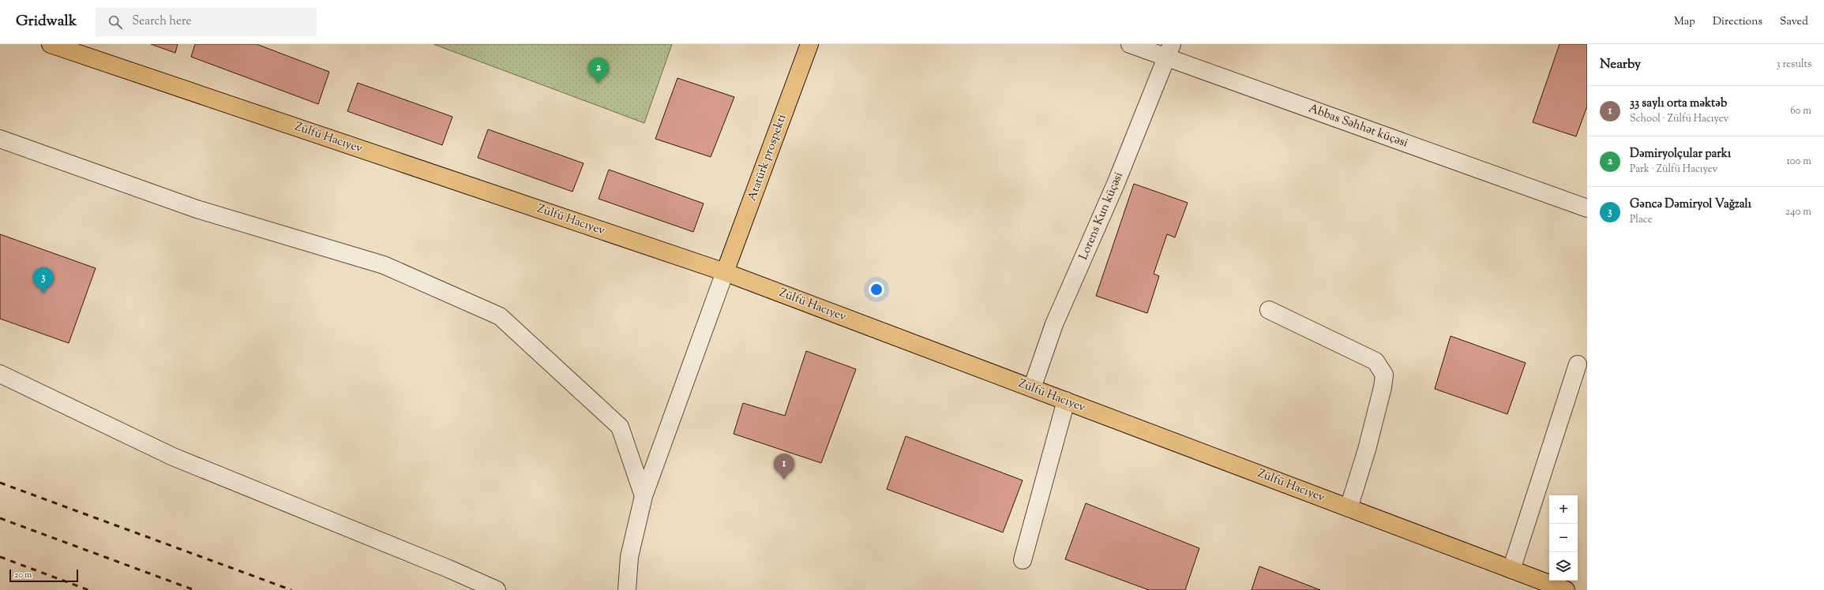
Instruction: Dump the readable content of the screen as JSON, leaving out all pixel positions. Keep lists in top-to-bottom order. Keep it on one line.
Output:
{"streets":{"main road":["Zülfü Hacıyev","Atatürk prospekti"],"street":["Abbas Səhhət küçəsi","Lorens Kun küçəsi"]},"crossings":[["Abbas Səhhət küçəsi","Lorens Kun küçəsi"],["Zülfü Hacıyev","Atatürk prospekti"],["Zülfü Hacıyev","Lorens Kun küçəsi"]],"scale_bar":"20 m","page":{"header":"Gridwalk","search":"Search here","nav":["Map","Directions","Saved"],"heading":["Nearby","3 results"],"pins":["2","3","1"],"list":[{"mark":"1","name":"33 saylı orta məktəb","note":"School · Zülfü Hacıyev","value":"60 m"},{"mark":"2","name":"Dəmiryolçular parkı","note":"Park · Zülfü Hacıyev","value":"100 m"},{"mark":"3","name":"Gəncə Dəmiryol Vağzalı","note":"Place","value":"240 m"}],"map_buttons":["+","−"],"scale":"20 m"}}
